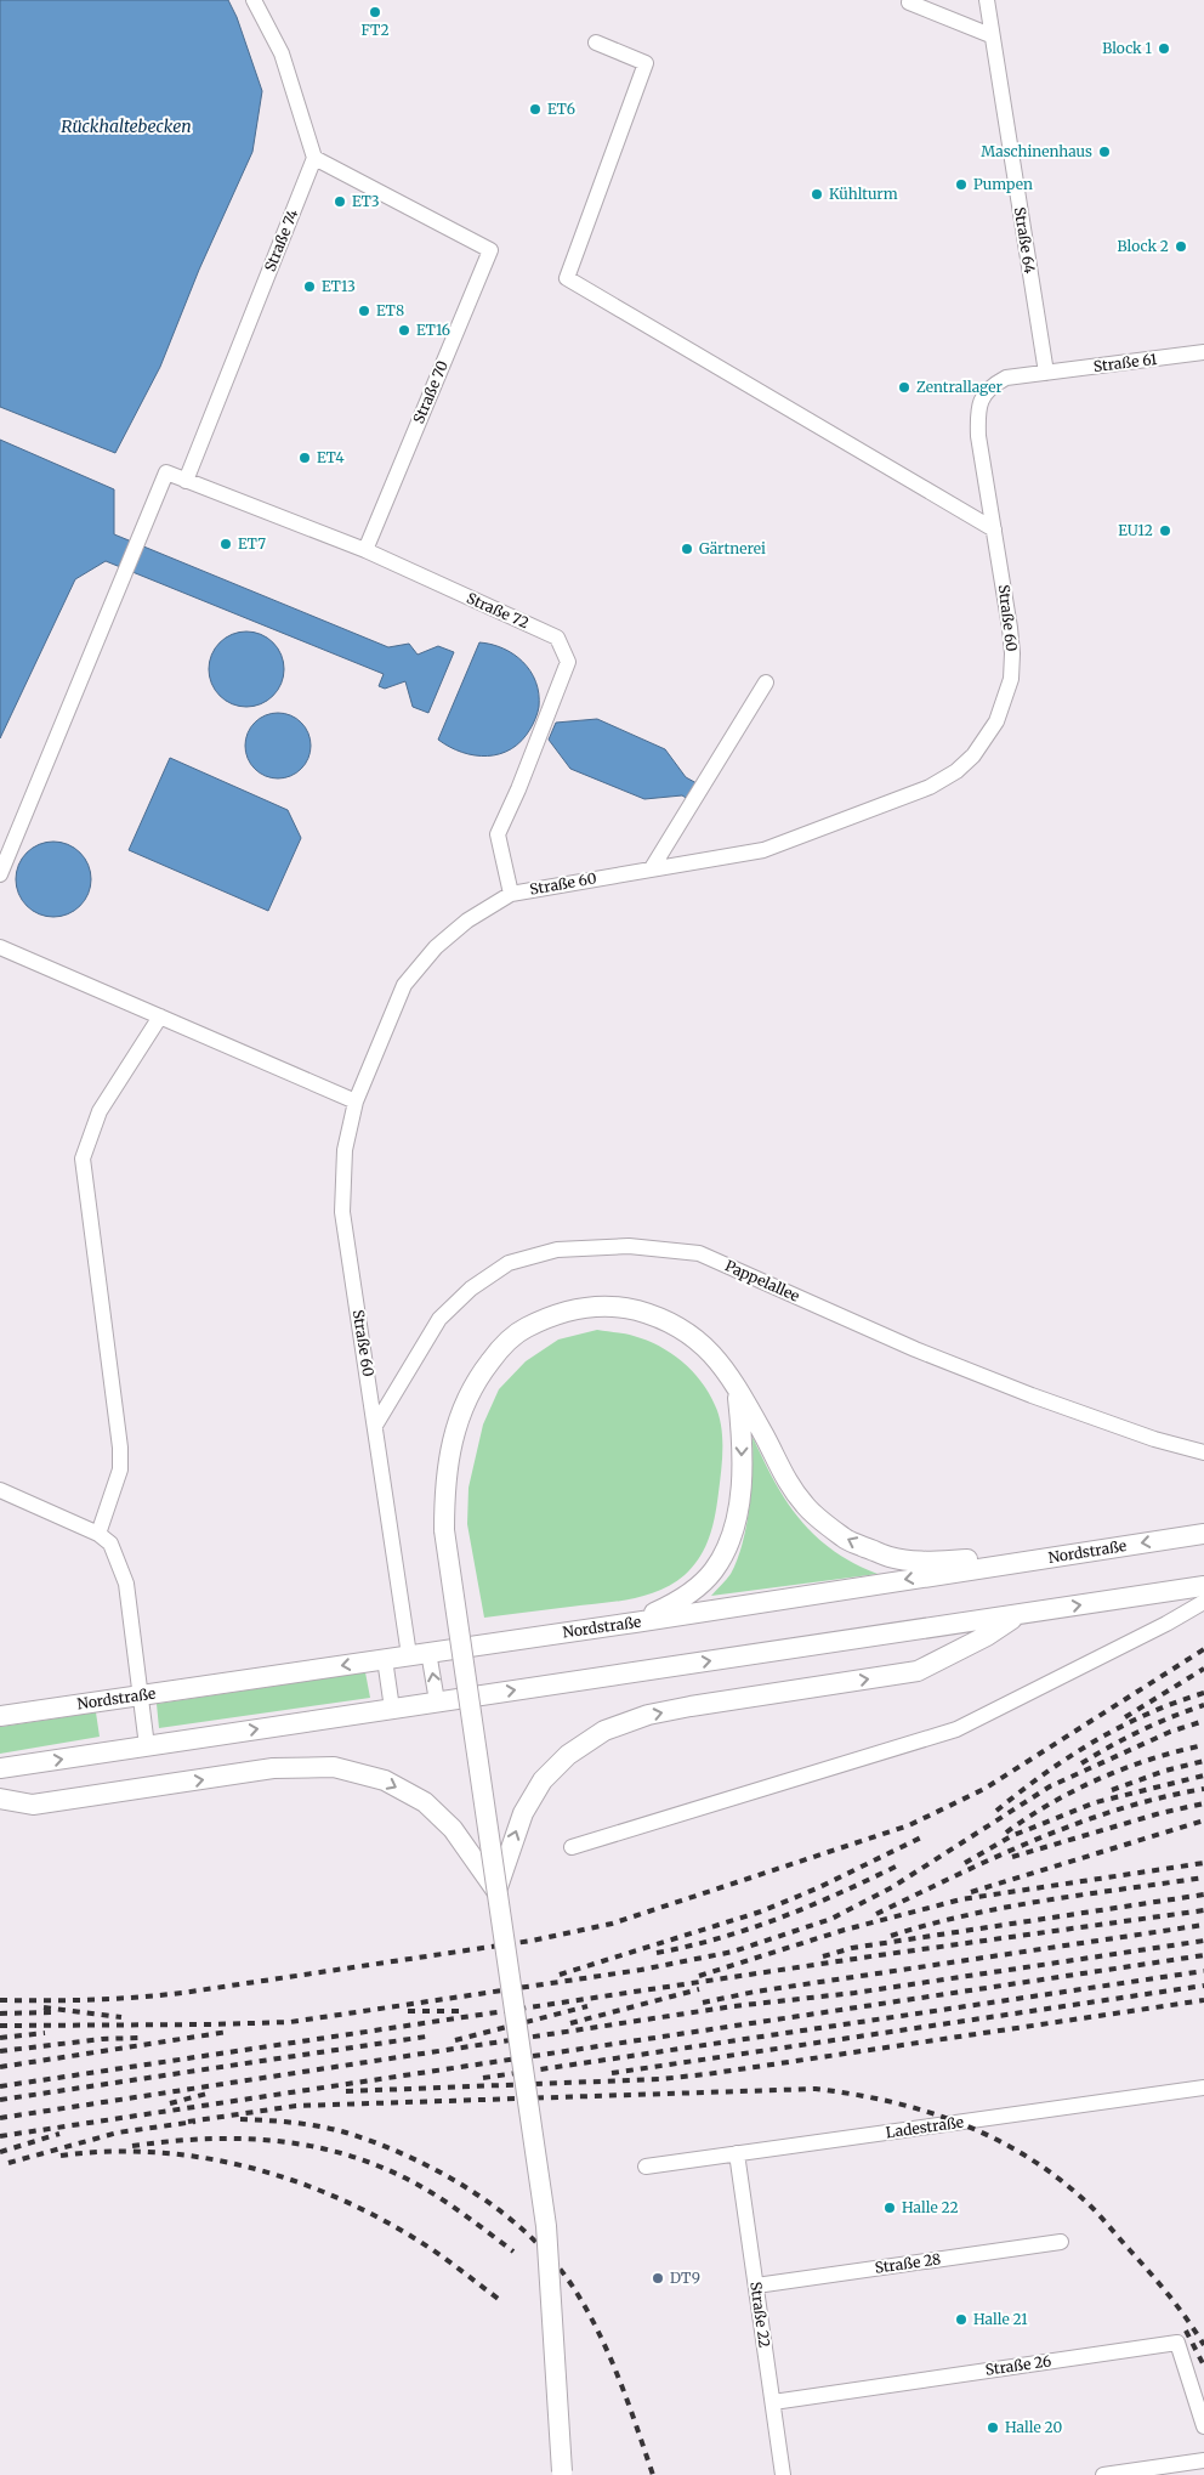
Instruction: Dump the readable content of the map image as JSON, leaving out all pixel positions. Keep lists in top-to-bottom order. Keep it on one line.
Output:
{"streets":{"street":["Straße 74","Straße 64","Straße 61","Straße 70","Straße 72","Straße 60","Pappelallee","Nordstraße","Ladestraße","Straße 28","Straße 22","Straße 26"]},"crossings":[["Straße 74","Straße 70"],["Straße 74","Straße 72"],["Straße 64","Straße 61"],["Straße 64","Straße 60"],["Straße 61","Straße 60"],["Straße 70","Straße 72"],["Straße 72","Straße 60"],["Straße 60","Pappelallee"],["Straße 60","Nordstraße"],["Ladestraße","Straße 22"],["Straße 28","Straße 22"],["Straße 22","Straße 26"]],"water":["Rückhaltebecken"],"places":["FT2","Block 1","ET6","Maschinenhaus","Pumpen","Kühlturm","ET3","Block 2","ET13","ET8","ET16","Zentrallager","ET4","EU12","ET7","Gärtnerei","Halle 22","DT9","Halle 21","Halle 20"]}
